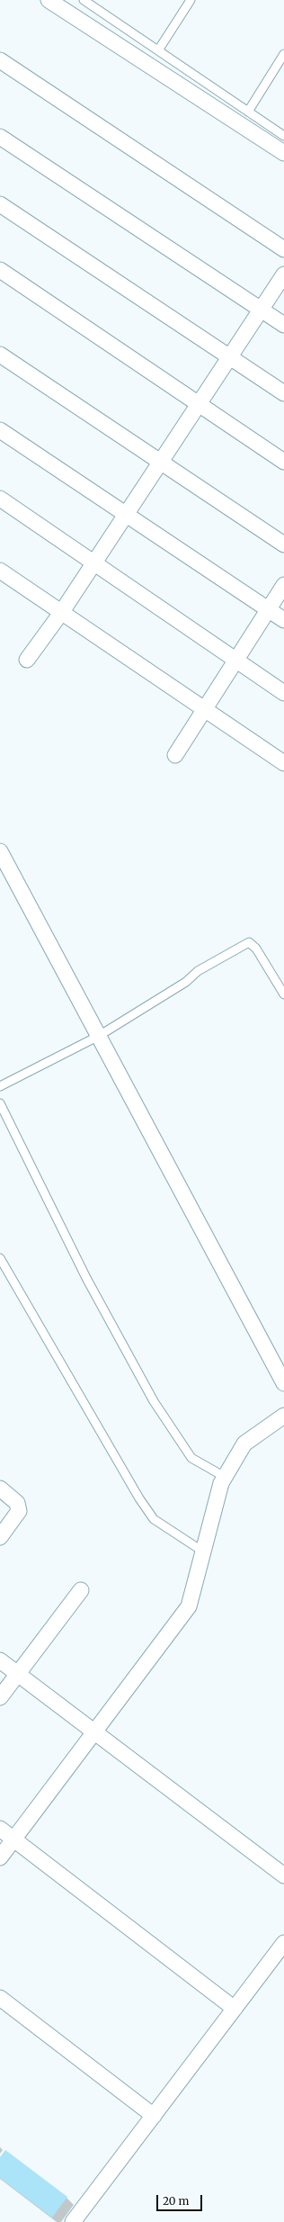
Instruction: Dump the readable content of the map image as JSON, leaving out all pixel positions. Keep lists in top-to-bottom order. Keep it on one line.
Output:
{"scale_bar":"20 m"}
